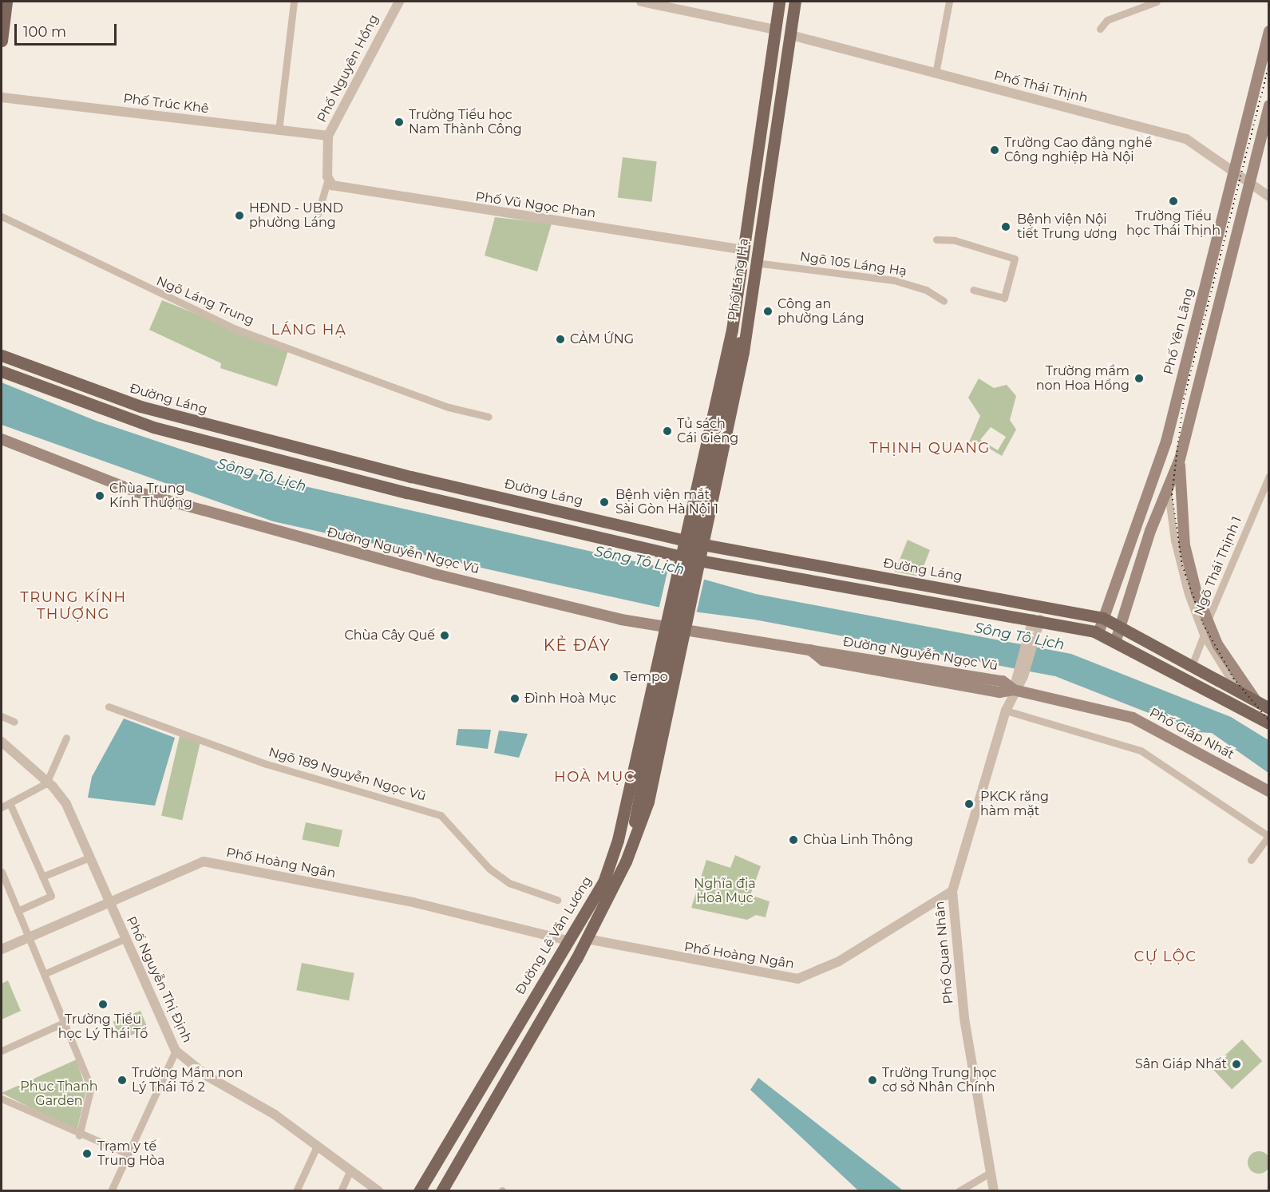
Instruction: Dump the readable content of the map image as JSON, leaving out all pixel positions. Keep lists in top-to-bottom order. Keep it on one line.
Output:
{"streets":{"main road":["Phố Láng Hạ","Phố Yên Lãng","Đường Láng","Đường Nguyễn Ngọc Vũ","Phố Giáp Nhất","Đường Lê Văn Lương"],"street":["Phố Nguyên Hồng","Phố Thái Thịnh","Phố Trúc Khê","Phố Vũ Ngọc Phan","Ngõ 105 Láng Hạ","Ngõ Láng Trung","Ngõ Thái Thịnh 1","Ngõ 189 Nguyễn Ngọc Vũ","Phố Hoàng Ngân","Phố Quan Nhân","Phố Nguyễn Thị Định"]},"crossings":[["Phố Nguyên Hồng","Phố Trúc Khê"],["Phố Nguyên Hồng","Phố Vũ Ngọc Phan"],["Phố Thái Thịnh","Phố Láng Hạ"],["Phố Thái Thịnh","Phố Yên Lãng"],["Phố Vũ Ngọc Phan","Phố Láng Hạ"],["Ngõ 105 Láng Hạ","Phố Láng Hạ"],["Phố Láng Hạ","Đường Láng"],["Phố Láng Hạ","Đường Lê Văn Lương"],["Phố Yên Lãng","Đường Láng"],["Đường Láng","Ngõ Thái Thịnh 1"],["Đường Nguyễn Ngọc Vũ","Phố Giáp Nhất"],["Đường Nguyễn Ngọc Vũ","Đường Lê Văn Lương"],["Đường Nguyễn Ngọc Vũ","Phố Quan Nhân"],["Phố Giáp Nhất","Phố Quan Nhân"],["Phố Hoàng Ngân","Đường Lê Văn Lương"],["Phố Hoàng Ngân","Phố Quan Nhân"],["Phố Hoàng Ngân","Phố Nguyễn Thị Định"]],"districts":["LÁNG HẠ","THỊNH QUANG","TRUNG KÍNH THƯỢNG","KẺ ĐÁY","HOÀ MỤC","CỰ LỘC"],"water":["Sông Tô Lịch"],"parks":["Nghĩa địa Hoả Mục","Phuc Thanh Garden"],"places":["Trường Tiểu học Nam Thành Công","Trường Cao đẳng nghề Công nghiệp Hà Nội","Trường Tiểu học Thái Thịnh","HĐND - UBND phường Láng","Bệnh viện Nội tiết Trung ương","Công an phường Láng","CẢM ỨNG","Trường mầm non Hoa Hồng","Tủ sách Cái Giếng","Chùa Trung Kính Thượng","Bệnh viện mắt Sài Gòn Hà Nội 1","Chùa Cây Quế","Tempo","Đình Hoà Mục","PKCK răng hàm mặt","Chùa Linh Thông","Trường Tiểu học Lý Thái Tổ","Sân Giáp Nhất","Trường Mầm non Lý Thái Tổ 2","Trường Trung học cơ sở Nhân Chính","Trạm y tế Trung Hòa"],"scale_bar":"100 m"}
